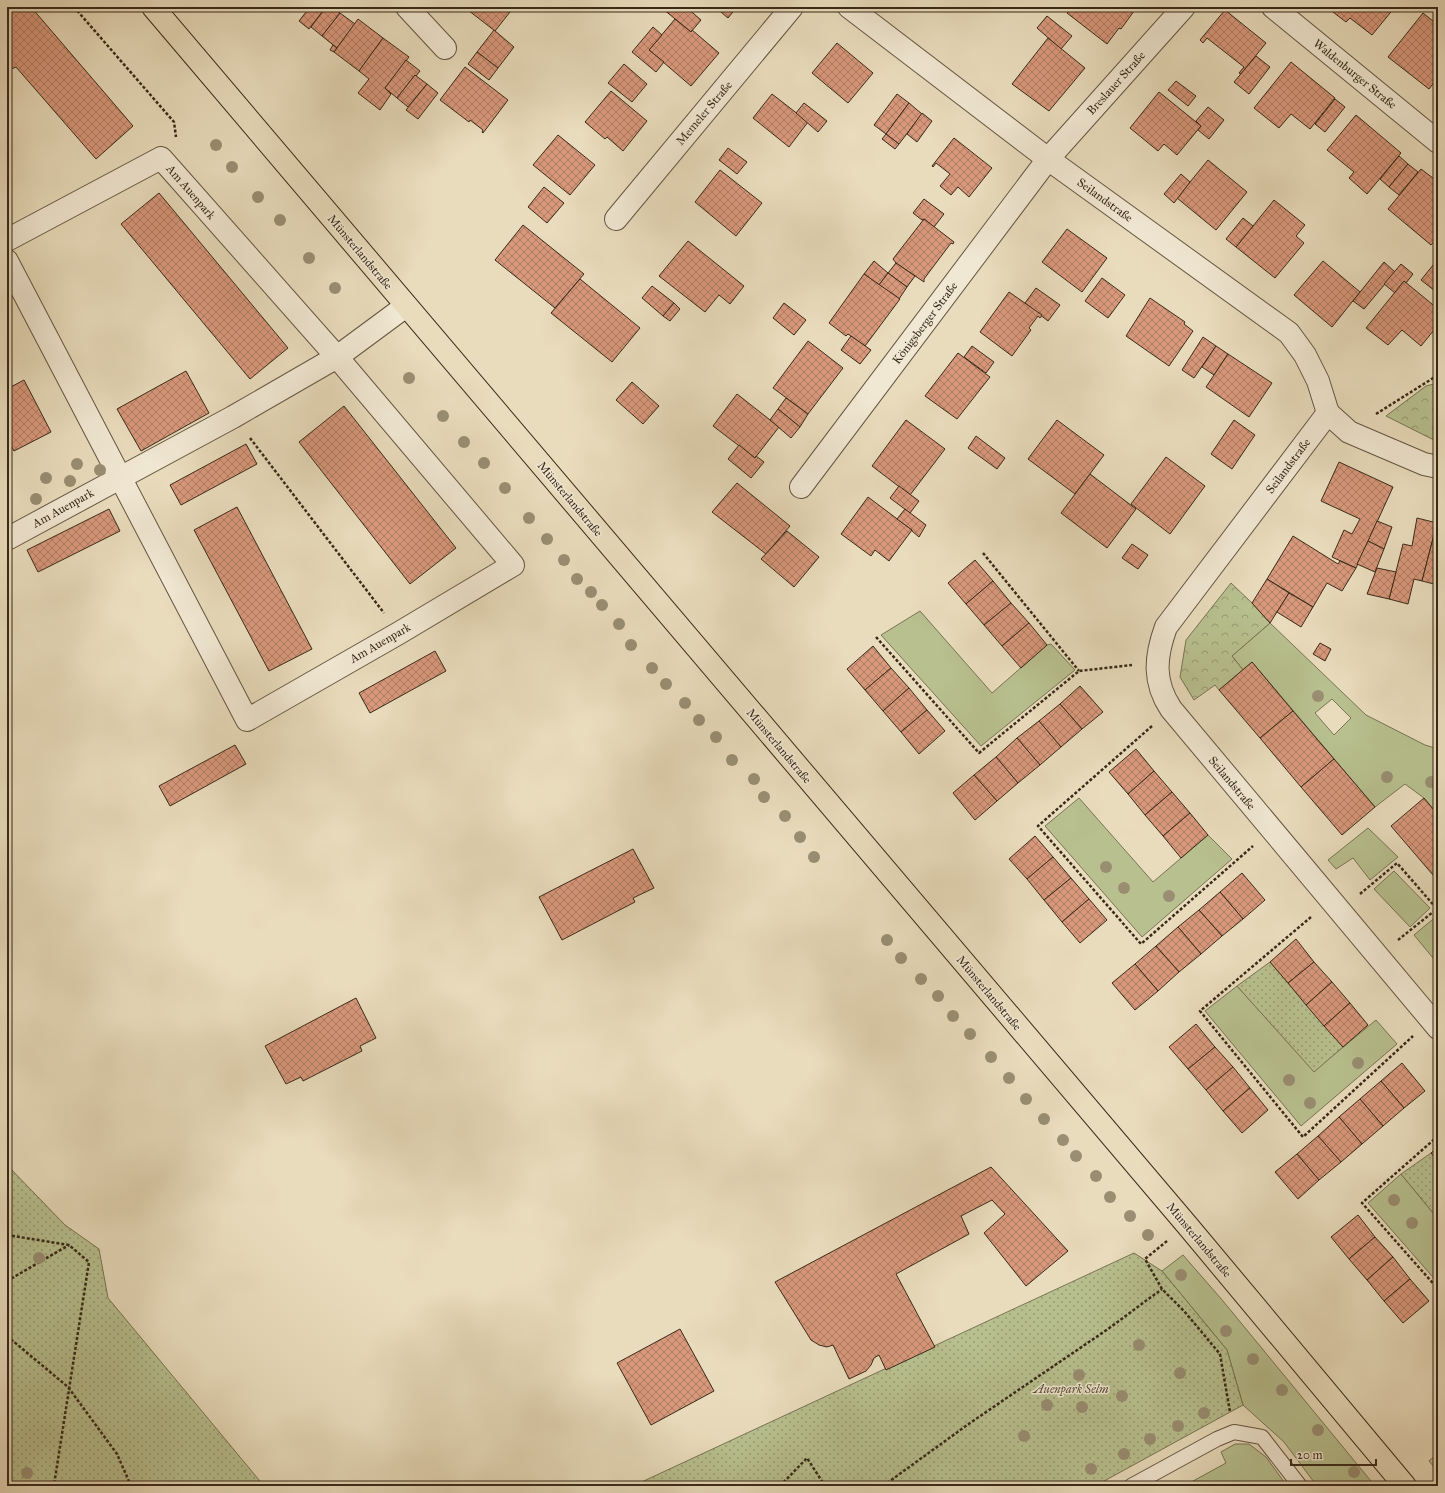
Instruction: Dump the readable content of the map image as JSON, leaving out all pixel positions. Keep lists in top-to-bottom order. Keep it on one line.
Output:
{"streets":{"main road":["Münsterlandstraße"],"street":["Waldenburger Straße","Breslauer Straße","Memeler Straße","Am Auenpark","Seilandstraße","Königsberger Straße"]},"crossings":[["Breslauer Straße","Seilandstraße"],["Breslauer Straße","Königsberger Straße"],["Am Auenpark","Münsterlandstraße"],["Seilandstraße","Königsberger Straße"]],"parks":["Auenpark Selm"],"scale_bar":"20 m"}
